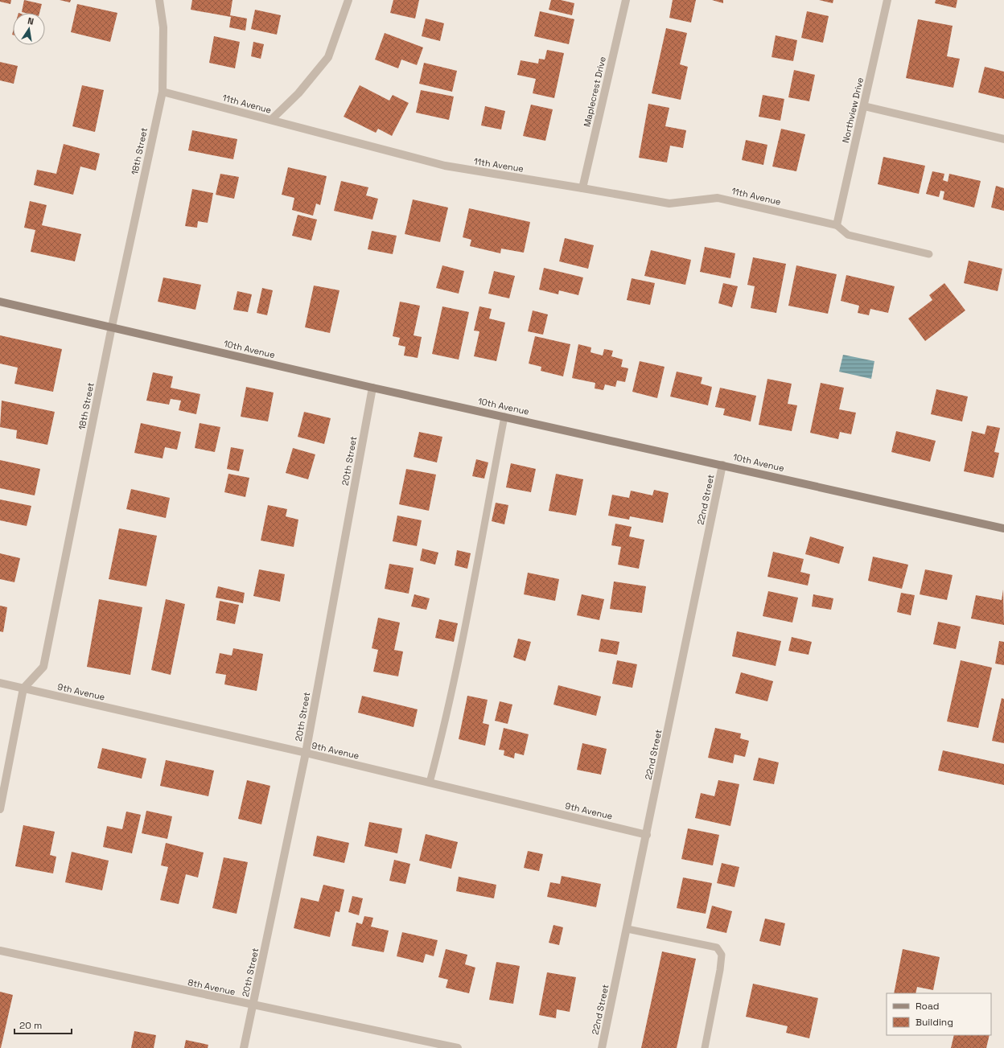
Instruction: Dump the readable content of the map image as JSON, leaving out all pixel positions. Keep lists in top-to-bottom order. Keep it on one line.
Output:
{"streets":{"street":["Maplecrest Drive","11th Avenue","Northview Drive","18th Street","10th Avenue","20th Street","22nd Street","9th Avenue","8th Avenue"]},"crossings":[["Maplecrest Drive","11th Avenue"],["11th Avenue","Northview Drive"],["11th Avenue","18th Street"],["18th Street","10th Avenue"],["18th Street","9th Avenue"],["10th Avenue","20th Street"],["10th Avenue","22nd Street"],["20th Street","9th Avenue"],["20th Street","8th Avenue"],["22nd Street","9th Avenue"]],"legend":["Road","Building"],"scale_bar":"20 m","north":"top"}
